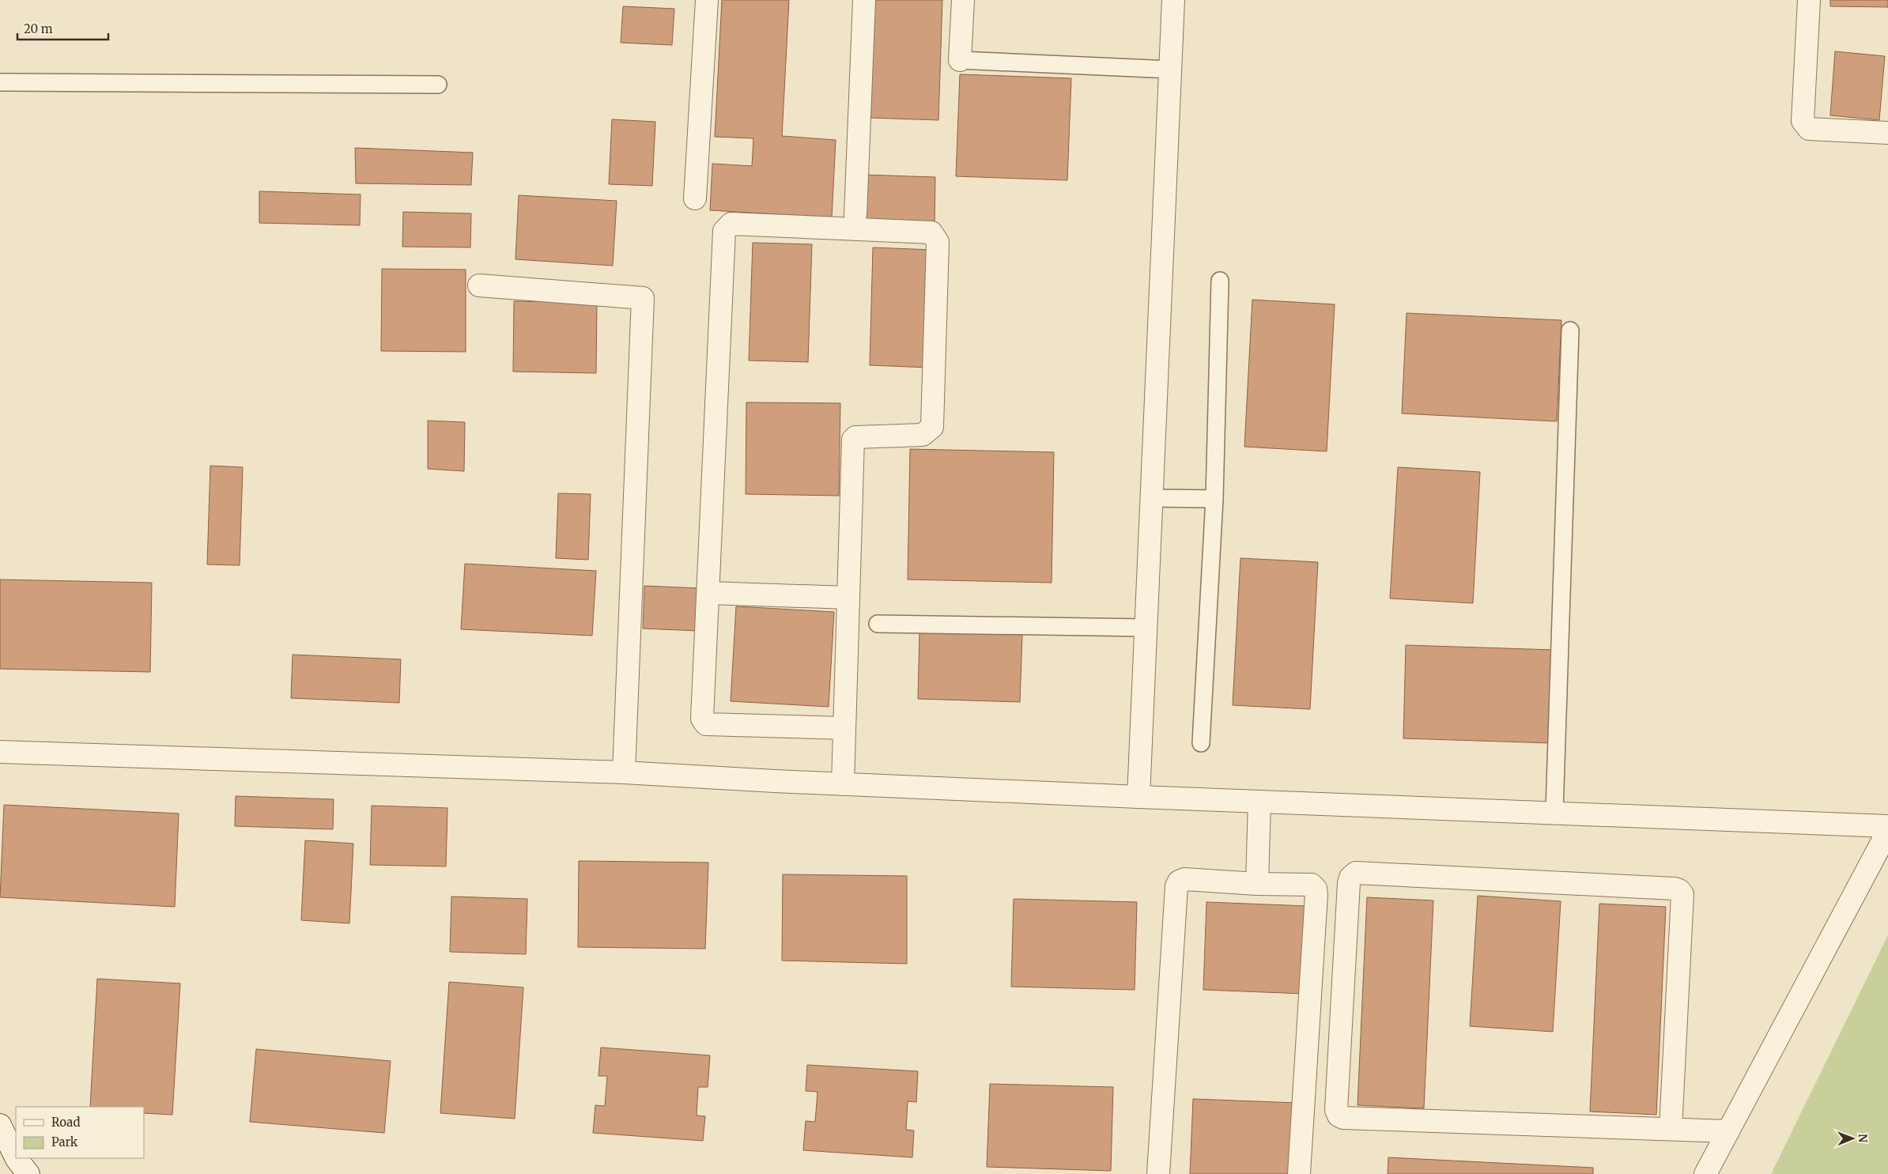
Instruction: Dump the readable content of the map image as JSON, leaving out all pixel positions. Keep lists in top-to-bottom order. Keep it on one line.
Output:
{"legend":["Road","Park"],"scale_bar":"20 m","north":"right"}
